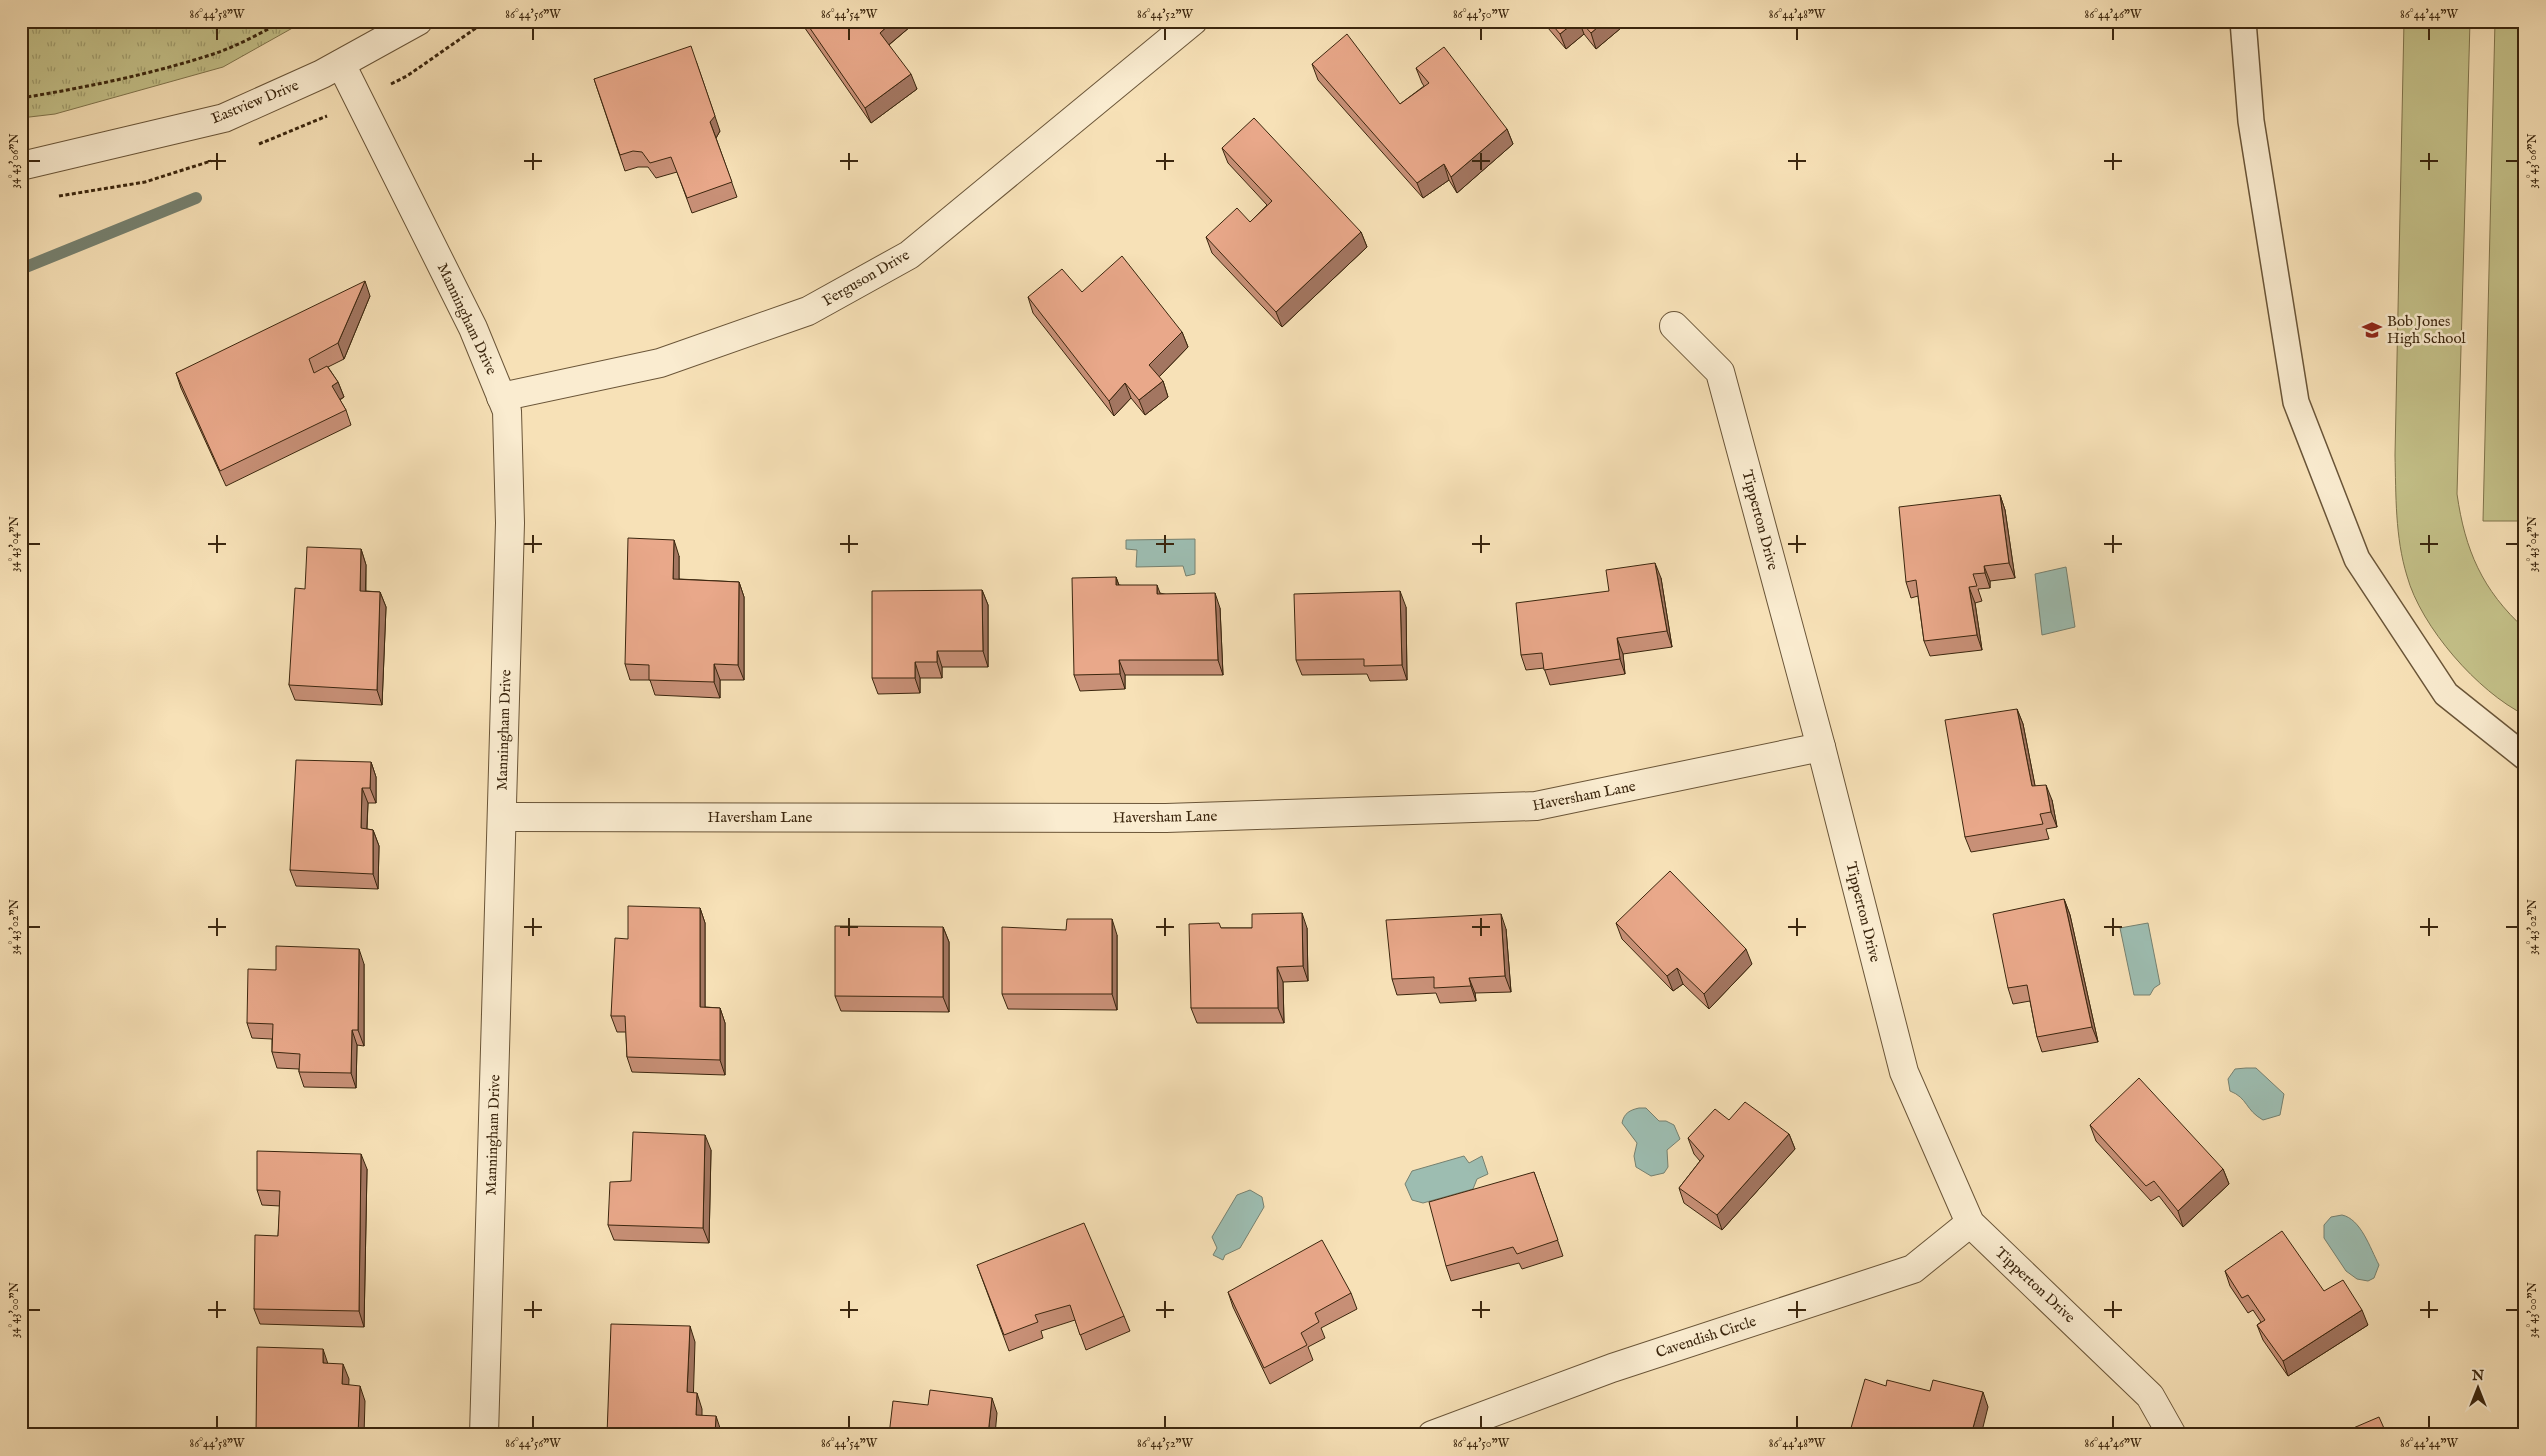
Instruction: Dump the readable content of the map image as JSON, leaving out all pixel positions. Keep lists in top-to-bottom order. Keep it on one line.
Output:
{"streets":{"street":["Eastview Drive","Ferguson Drive","Manningham Drive","Tipperton Drive","Haversham Lane","Cavendish Circle"]},"crossings":[["Eastview Drive","Manningham Drive"],["Ferguson Drive","Manningham Drive"],["Manningham Drive","Haversham Lane"],["Tipperton Drive","Haversham Lane"],["Tipperton Drive","Cavendish Circle"]],"places":{"school or university":["Bob Jones High School"]},"north":"top","coordinates":["86°44'58\"W","86°44'56\"W","86°44'54\"W","86°44'52\"W","86°44'50\"W","86°44'48\"W","86°44'46\"W","86°44'44\"W","34°43'06\"N","34°43'04\"N","34°43'02\"N","34°43'00\"N"]}
